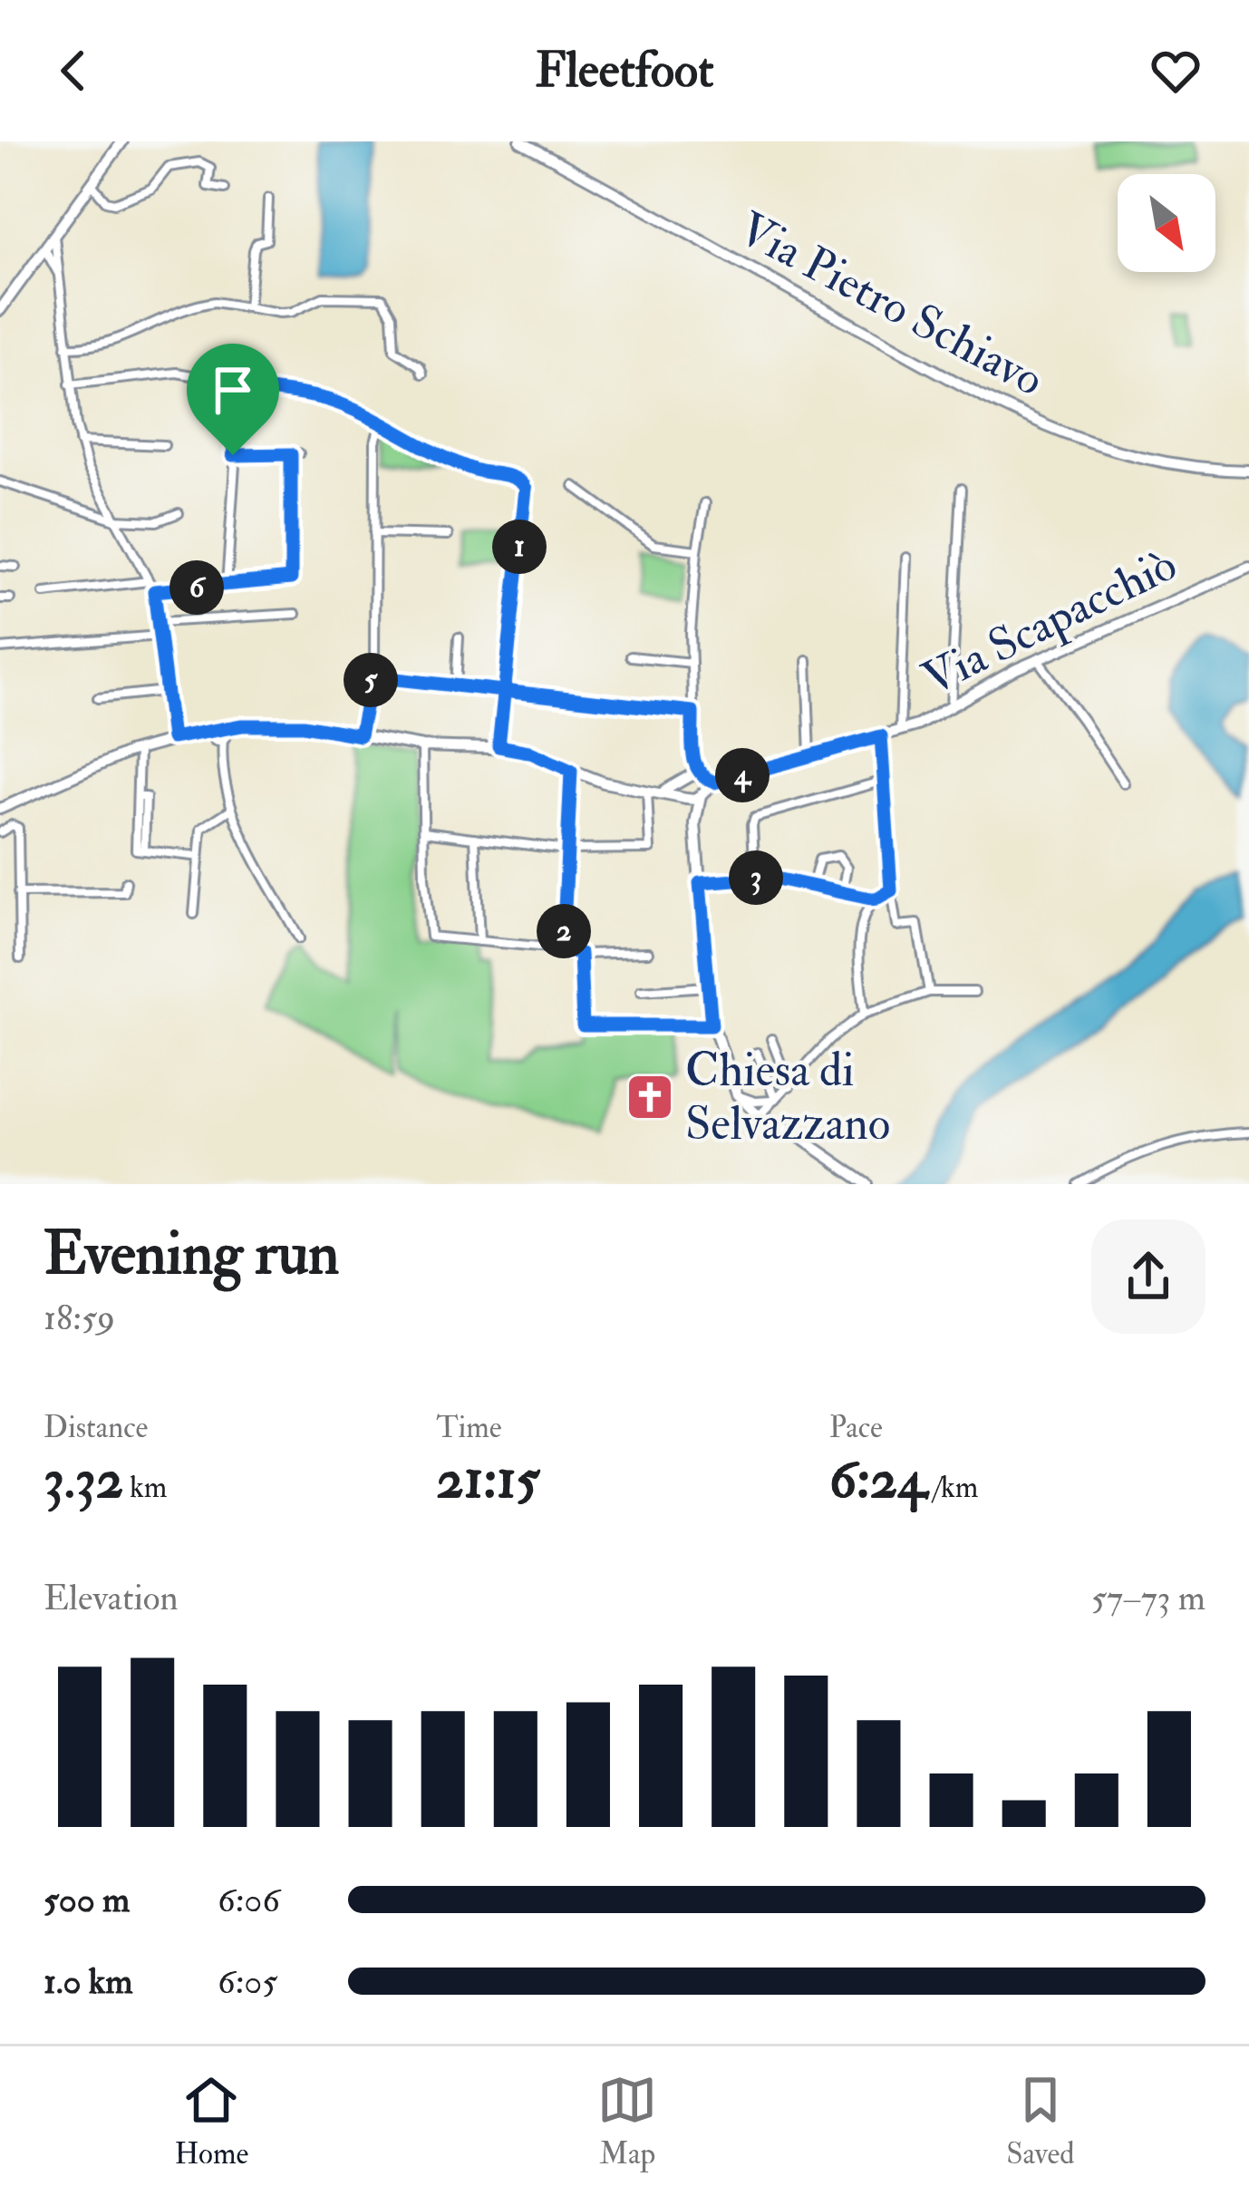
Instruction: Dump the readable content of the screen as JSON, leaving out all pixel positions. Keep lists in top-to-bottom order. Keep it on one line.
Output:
{"streets":{"street":["Via Pietro Schiavo","Via Scapacchiò"]},"places":{"church":["Chiesa di Selvazzano"]},"north":"bottom right","page":{"header":"Fleetfoot","pins":["1","6","5","4","3","2"],"heading":["Evening run","18:59"],"stats":[["Distance","3.32 km"],["Time","21:15"],["Pace","6:24 /km"]],"chart":["Elevation","57–73 m"],"list":[{"name":"500 m","note":"6:06"},{"name":"1.0 km","note":"6:05"}],"tabs":["Home","Map","Saved"]}}
